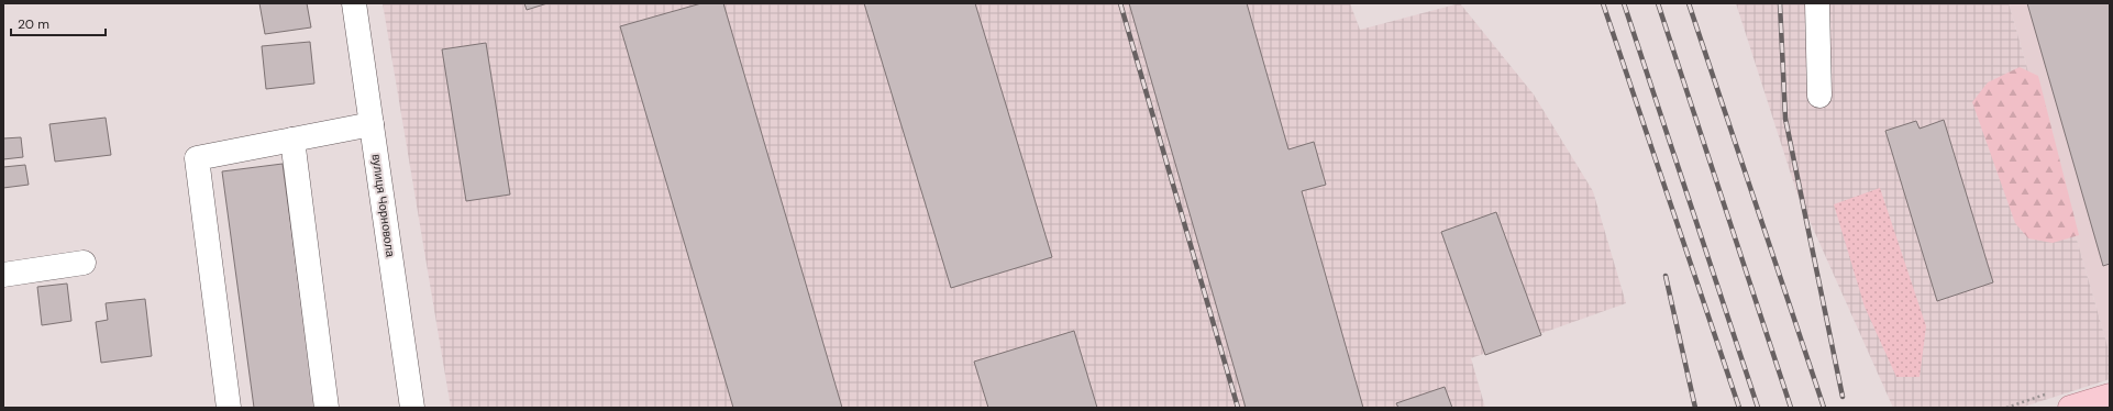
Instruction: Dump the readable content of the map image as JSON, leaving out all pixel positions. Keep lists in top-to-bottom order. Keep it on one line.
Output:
{"streets":{"street":["вулиця Чорновола"]},"scale_bar":"20 m"}
